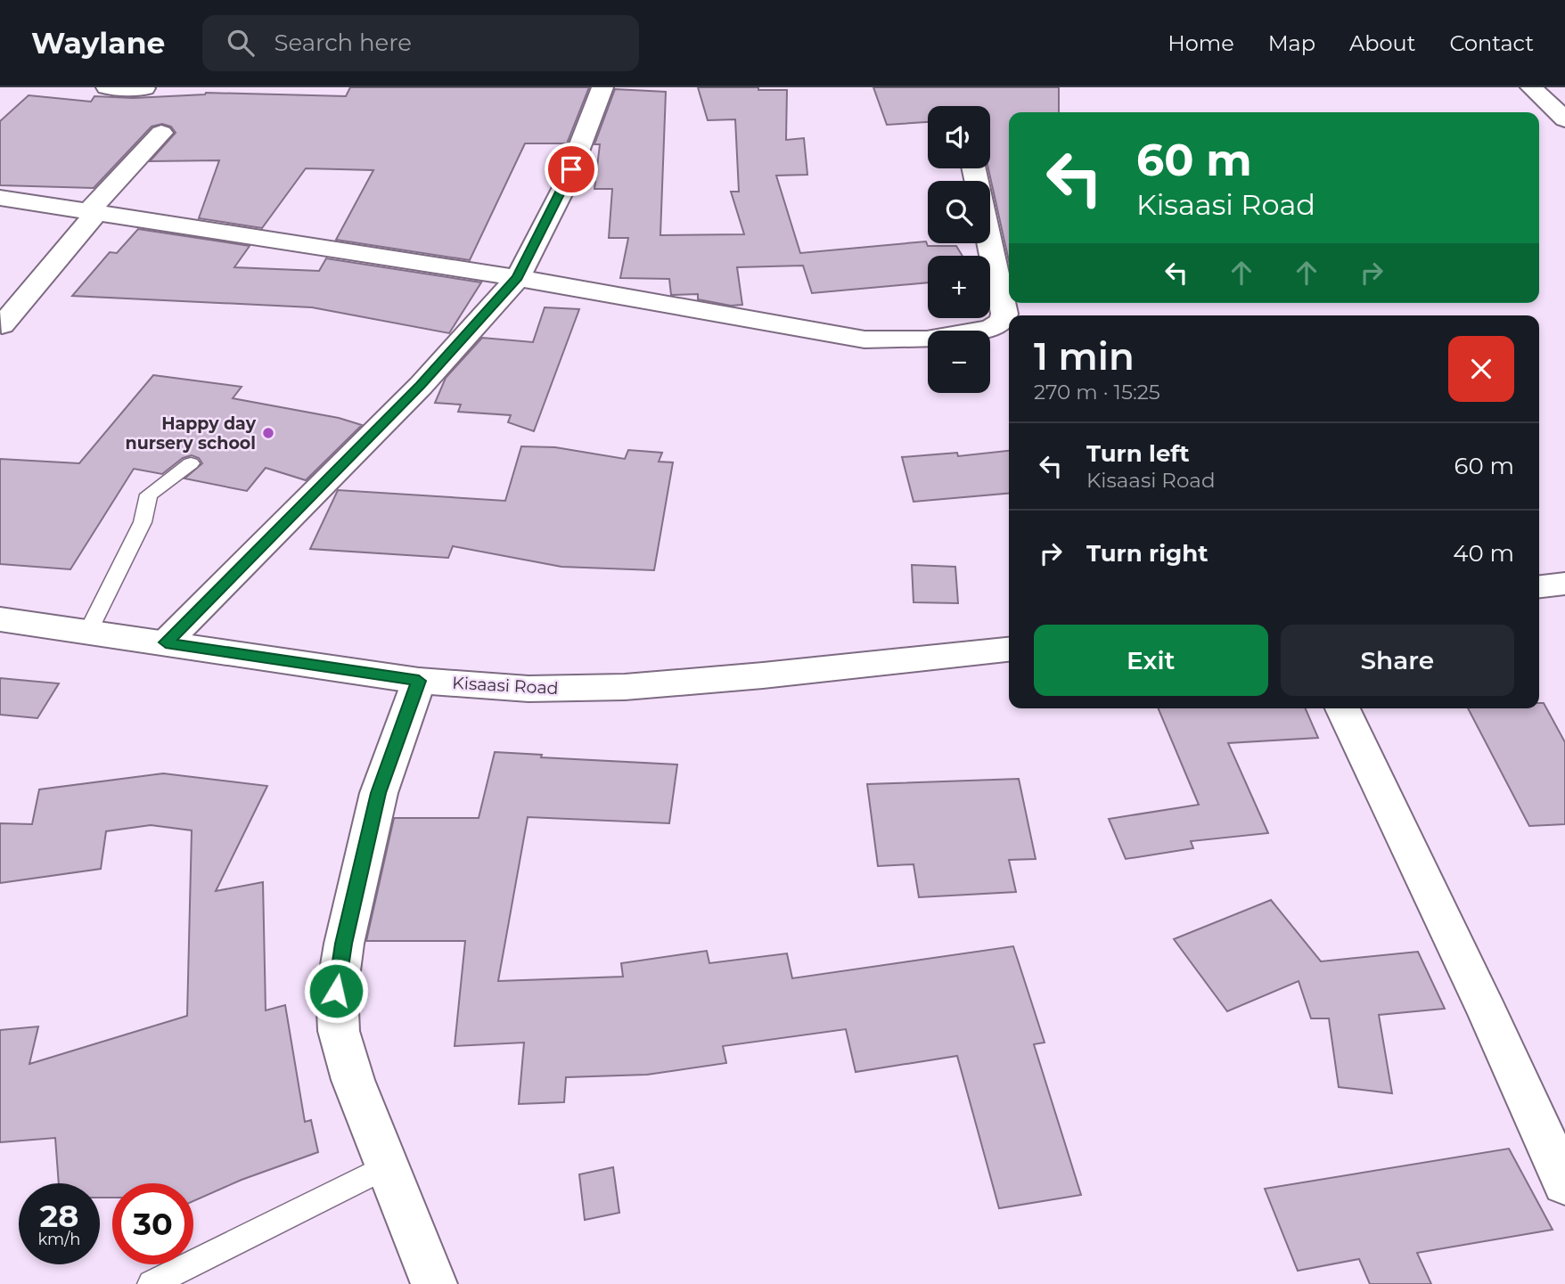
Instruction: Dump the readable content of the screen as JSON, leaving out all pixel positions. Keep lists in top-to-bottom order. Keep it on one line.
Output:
{"streets":{"street":["Kisaasi Road"]},"places":["Happy day nursery school"],"page":{"header":"Waylane","search":"Search here","nav":["Home","Map","About","Contact"],"map_buttons":["+","−"],"turn":["60 m","Kisaasi Road"],"heading":["1 min","270 m · 15:25"],"list":[{"name":"Turn left","note":"Kisaasi Road","value":"60 m"},{"name":"Turn right","value":"40 m"}],"buttons":["Exit","Share"],"speed":"28 km/h","limit":"30"}}
